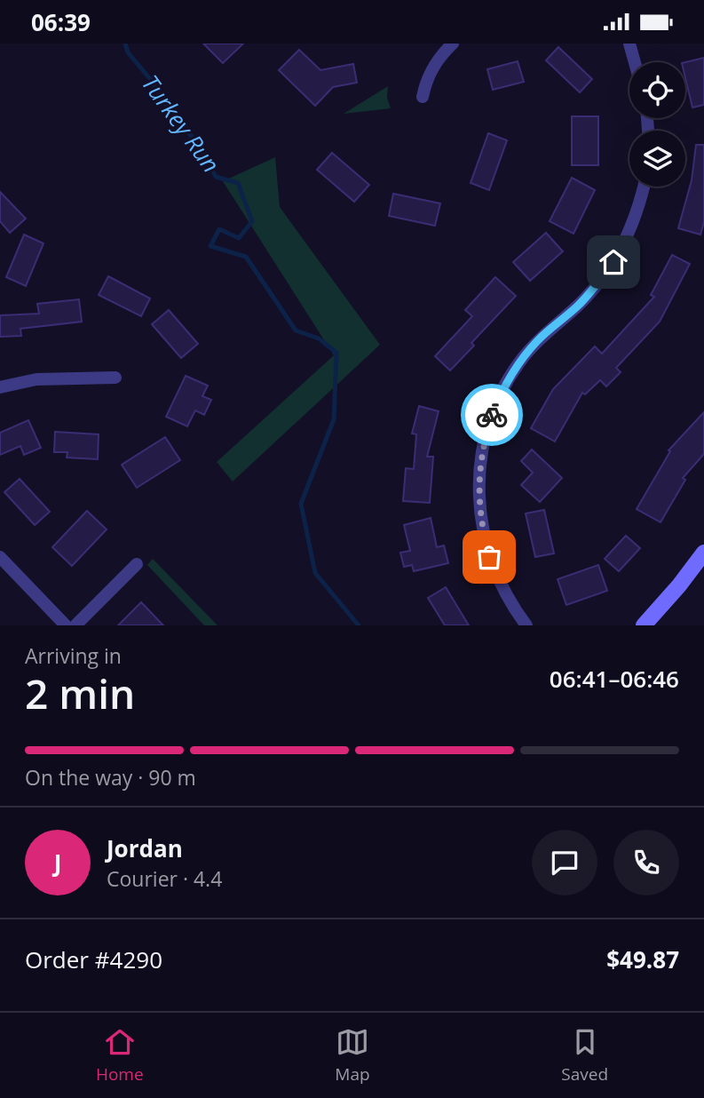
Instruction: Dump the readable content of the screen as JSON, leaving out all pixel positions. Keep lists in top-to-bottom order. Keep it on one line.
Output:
{"water":["Turkey Run"],"page":{"status":"06:39","heading":["2 min","Arriving in","06:41–06:46"],"panel":["Jordan","Courier · 4.4","Order #4290","$49.87"],"bar":"On the way · 90 m","round":"J","tabs":["Home","Map","Saved"]}}
